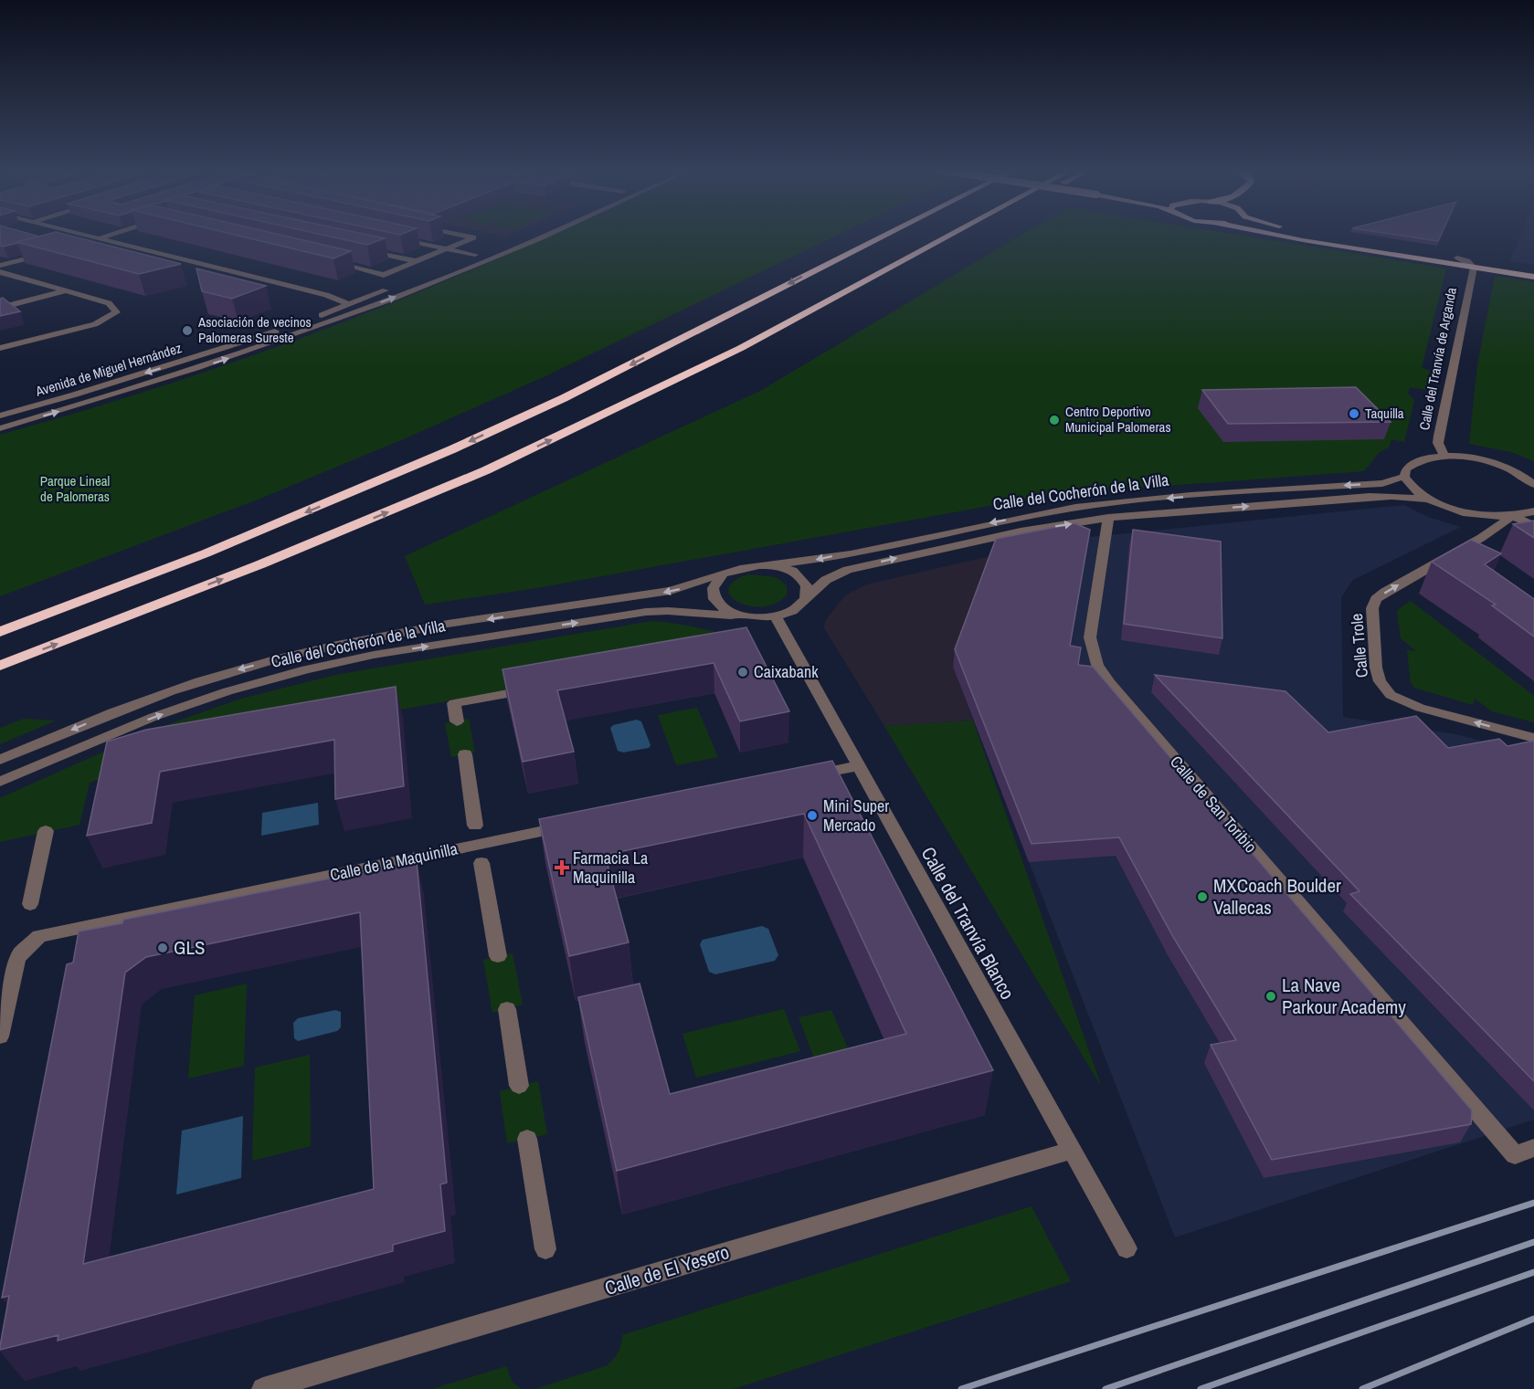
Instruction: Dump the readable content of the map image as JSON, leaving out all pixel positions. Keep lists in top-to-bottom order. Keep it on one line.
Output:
{"streets":{"street":["Calle del Tranvía de Arganda","Avenida de Miguel Hernández","Calle del Cocherón de la Villa","Calle Trole","Calle de San Toribio","Calle de la Maquinilla","Calle del Tranvía Blanco","Calle de El Yesero"]},"crossings":[["Calle del Cocherón de la Villa","Calle de San Toribio"],["Calle del Cocherón de la Villa","Calle del Tranvía Blanco"],["Calle del Tranvía Blanco","Calle de El Yesero"]],"parks":["Parque Lineal de Palomeras"],"places":{"other":["Asociación de vecinos Palomeras Sureste","Taquilla","Centro Deportivo Municipal Palomeras","Caixabank","Mini Super Mercado","MXCoach Boulder Vallecas","GLS","La Nave Parkour Academy"],"health":["Farmacia La Maquinilla"]}}
